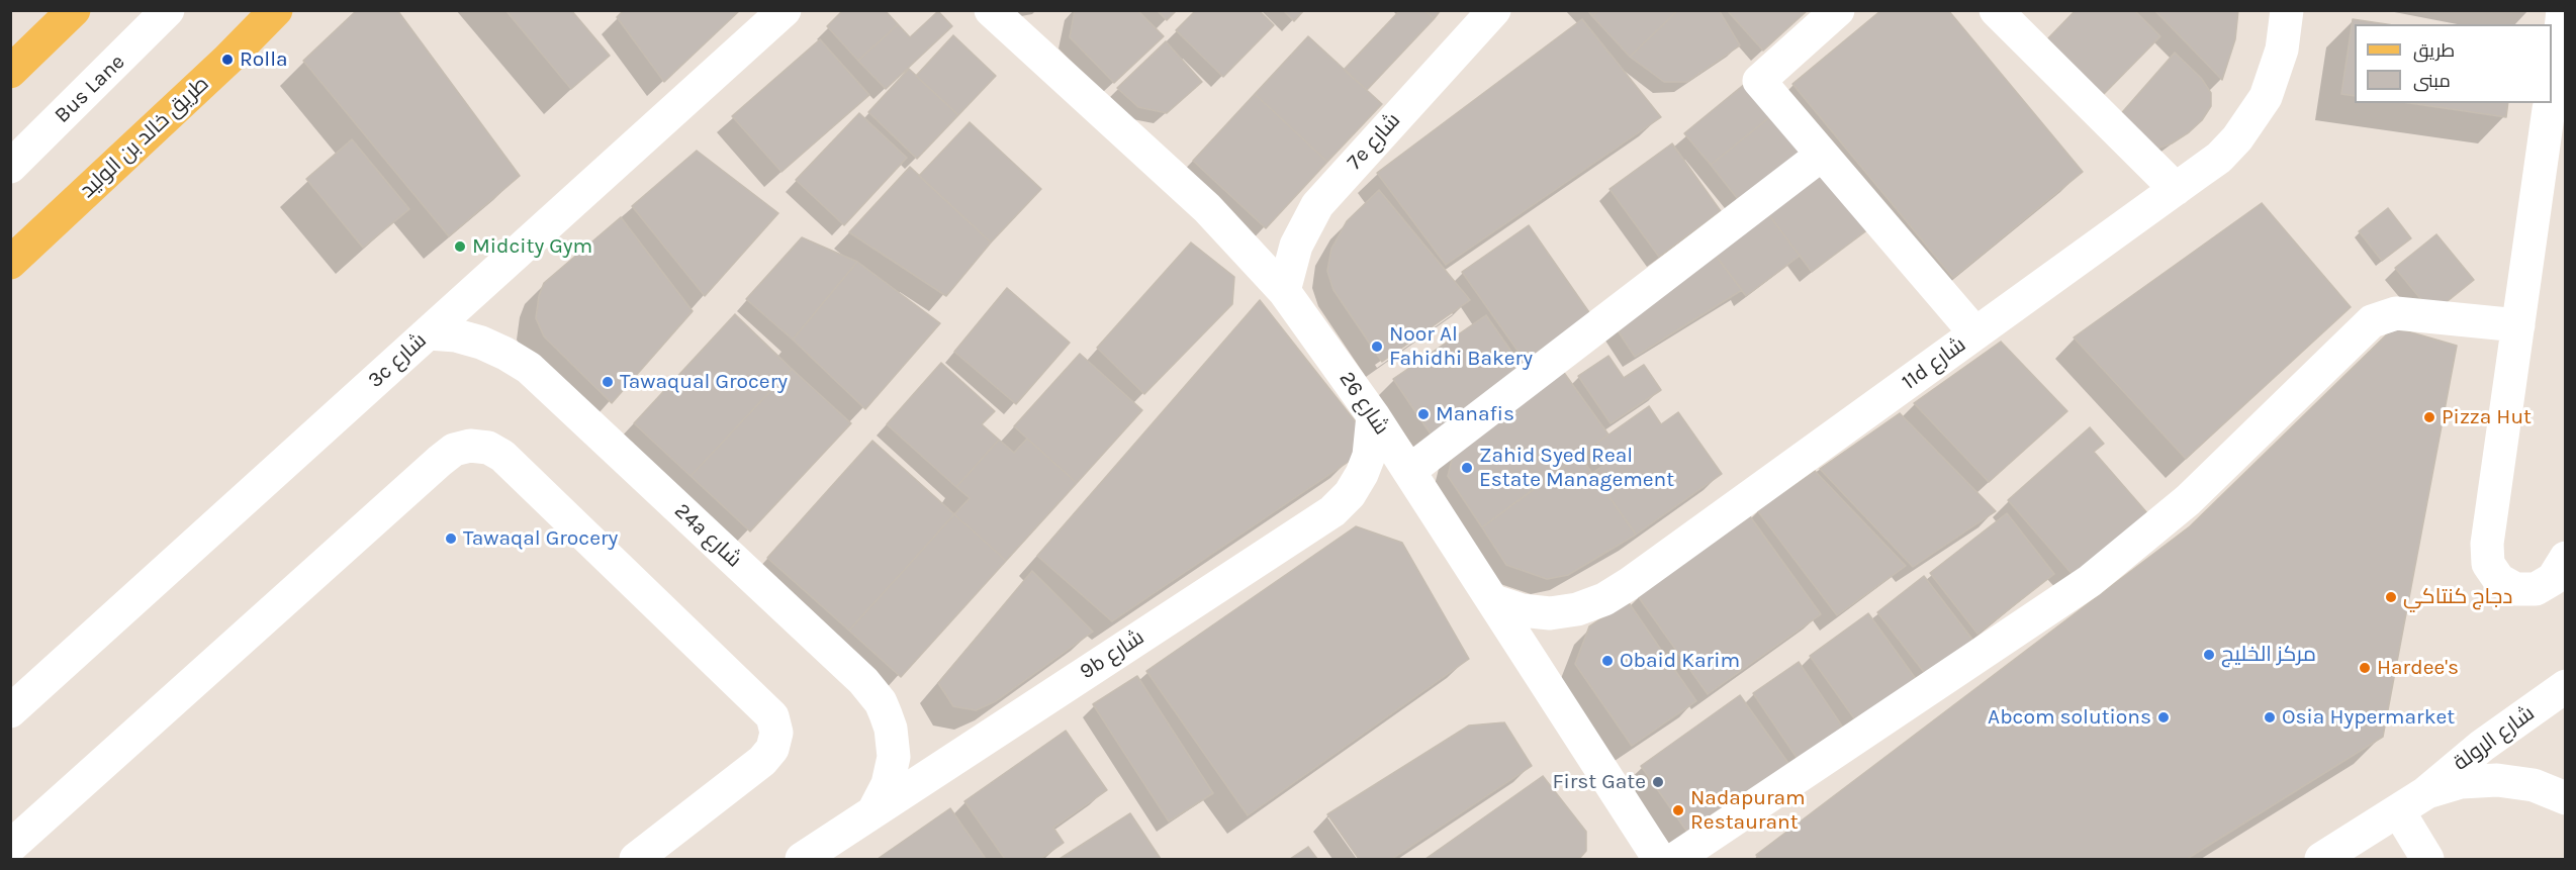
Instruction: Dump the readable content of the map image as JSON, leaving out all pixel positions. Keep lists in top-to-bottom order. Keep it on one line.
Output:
{"streets":{"main road":["طريق خالد بن الوليد"],"street":["Bus Lane","7e شارع","3c شارع","11d شارع","شارع 26","24a شارع","9b شارع","شارع الرولة"]},"crossings":[["7e شارع","شارع 26"],["3c شارع","24a شارع"],["11d شارع","شارع 26"],["شارع 26","9b شارع"],["24a شارع","9b شارع"]],"places":["Rolla","Midcity Gym","Noor Al Fahidhi Bakery","Tawaqual Grocery","Manafis","Pizza Hut","Zahid Syed Real Estate Management","Tawaqal Grocery","دجاج كنتاكي","مركز الخليج","Obaid Karim","Hardee's","Abcom solutions","Osia Hypermarket","First Gate","Nadapuram Restaurant"],"legend":["طريق","مبنى"]}
